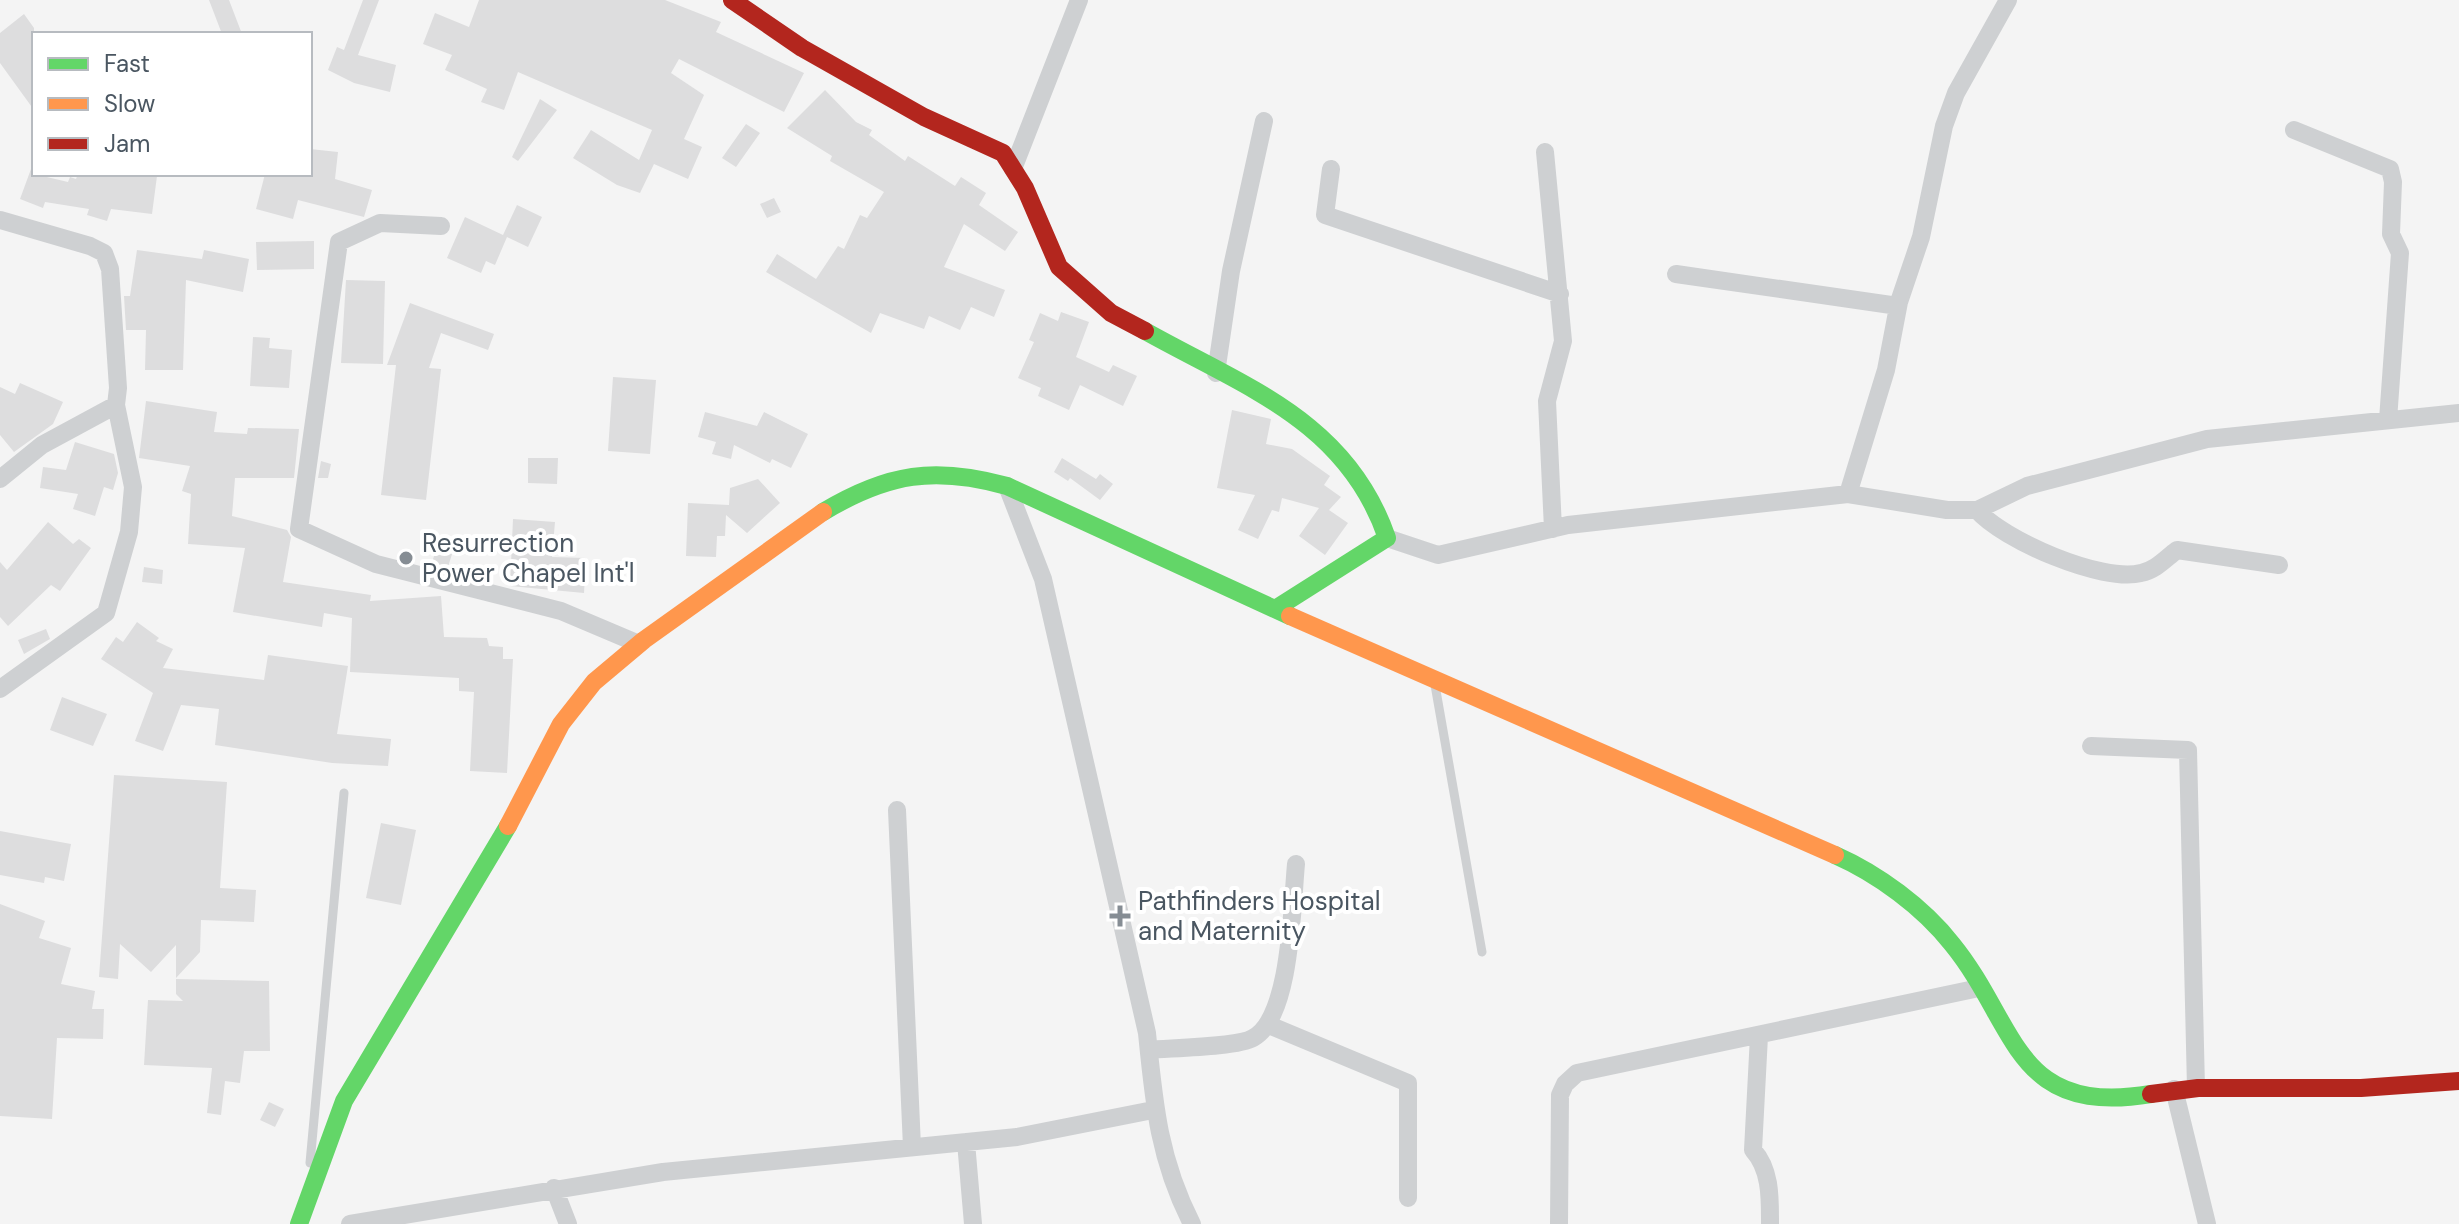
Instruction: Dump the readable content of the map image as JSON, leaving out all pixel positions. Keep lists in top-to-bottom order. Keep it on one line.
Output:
{"places":{"other":["Resurrection Power Chapel Int'l"],"health":["Pathfinders Hospital and Maternity"]},"legend":["Fast","Slow","Jam"]}
